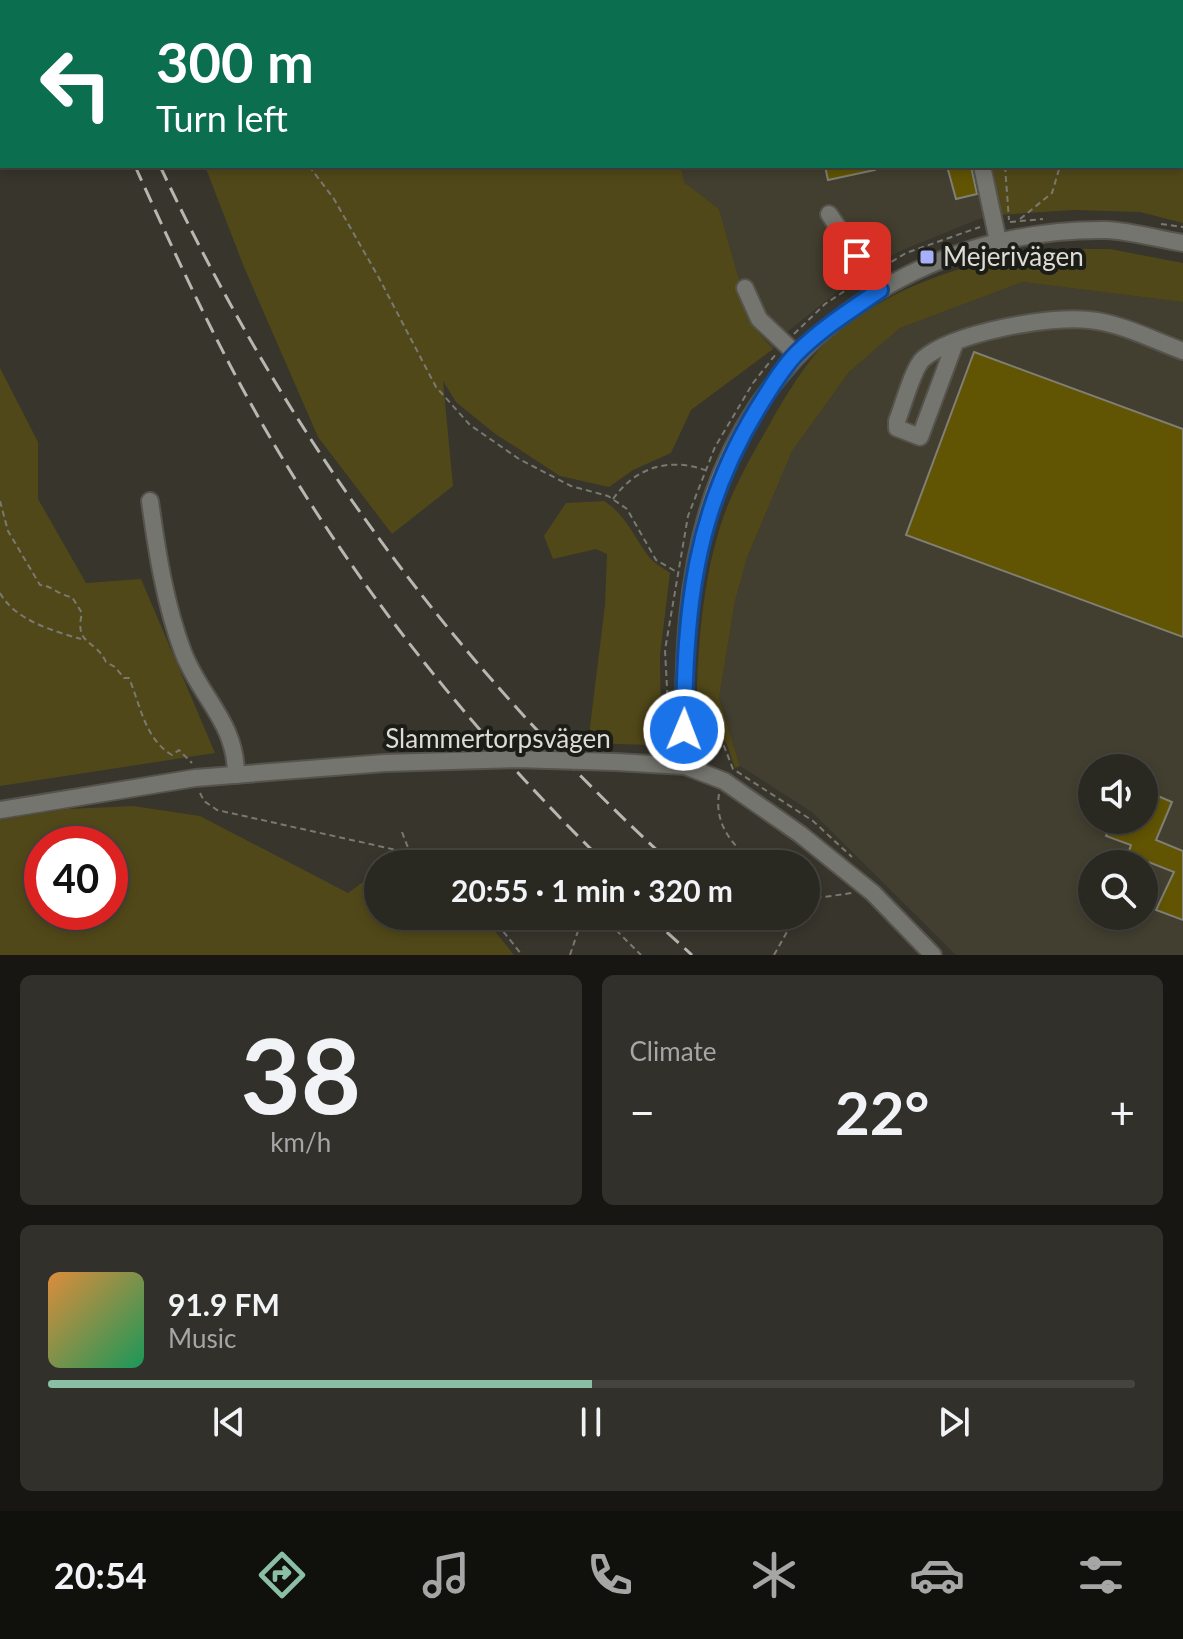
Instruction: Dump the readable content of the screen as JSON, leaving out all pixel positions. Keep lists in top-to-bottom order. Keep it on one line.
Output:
{"streets":{"street":["Slammertorpsvägen"]},"places":{"transit":["Mejerivägen"]},"page":{"turn":["300 m","Turn left"],"limit":"40","trip":"20:55 · 1 min · 320 m","tile":[["38","km/h"],"Climate"],"heat":["−","22°","+"],"song":["91.9 FM","Music"],"tabs":"20:54"}}
